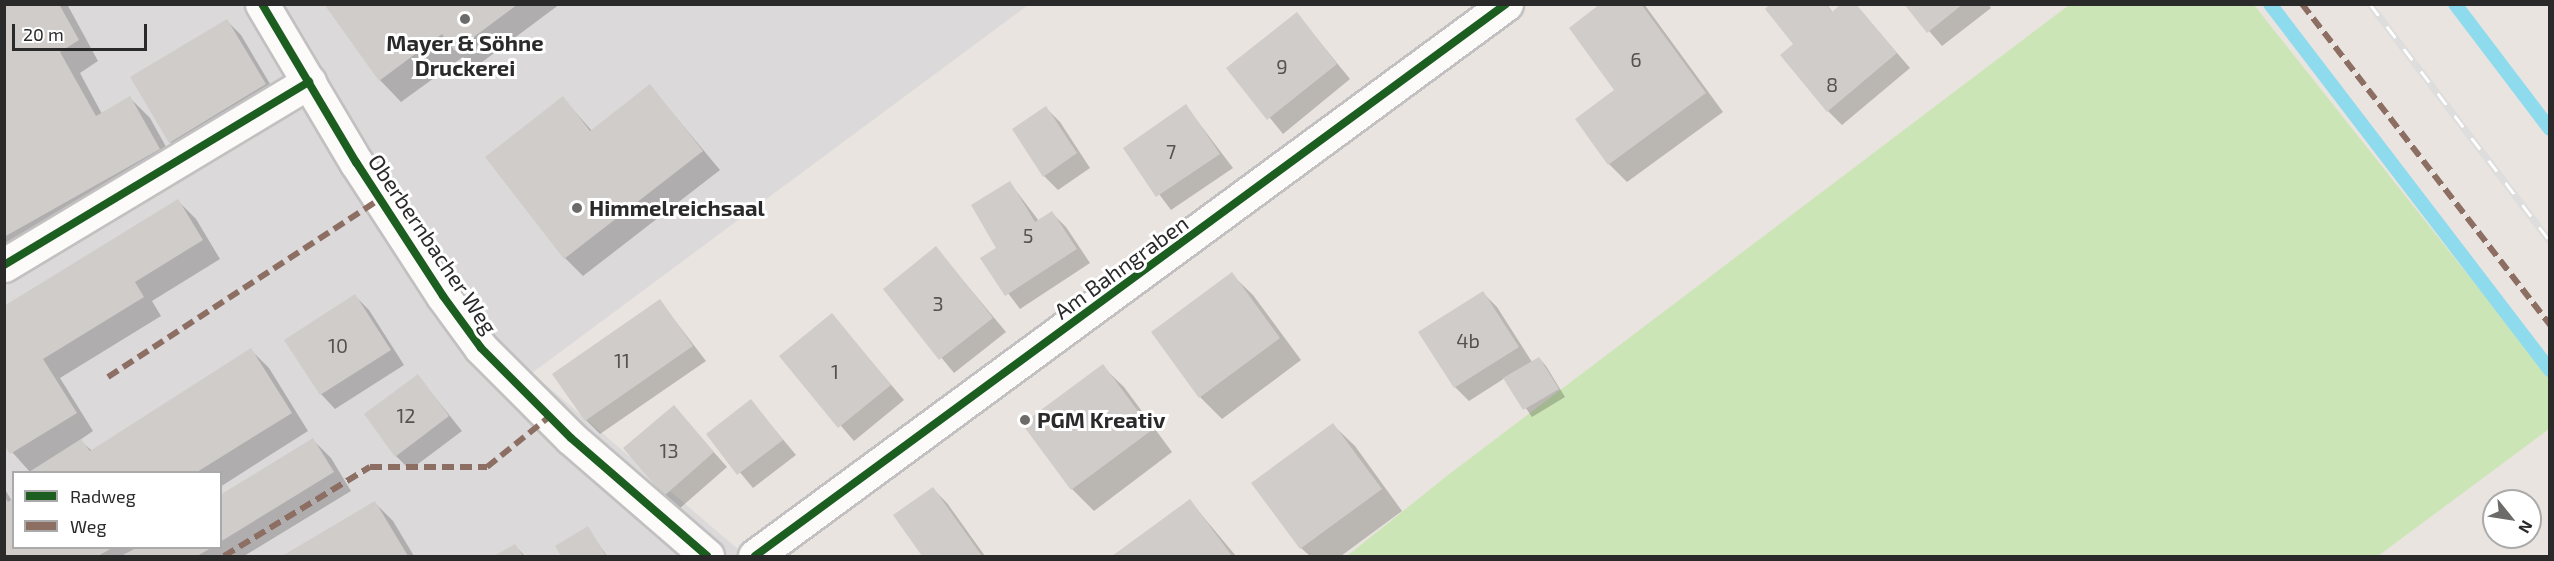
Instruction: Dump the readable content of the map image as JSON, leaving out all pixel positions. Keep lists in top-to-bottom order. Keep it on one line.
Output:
{"streets":{"street":["Oberbernbacher Weg","Am Bahngraben"]},"places":["Mayer & Söhne Druckerei","Himmelreichsaal","PGM Kreativ"],"house_numbers":["6","9","8","7","5","3","4b","10","11","1","12","13"],"legend":["Radweg","Weg"],"scale_bar":"20 m","north":"bottom right"}
